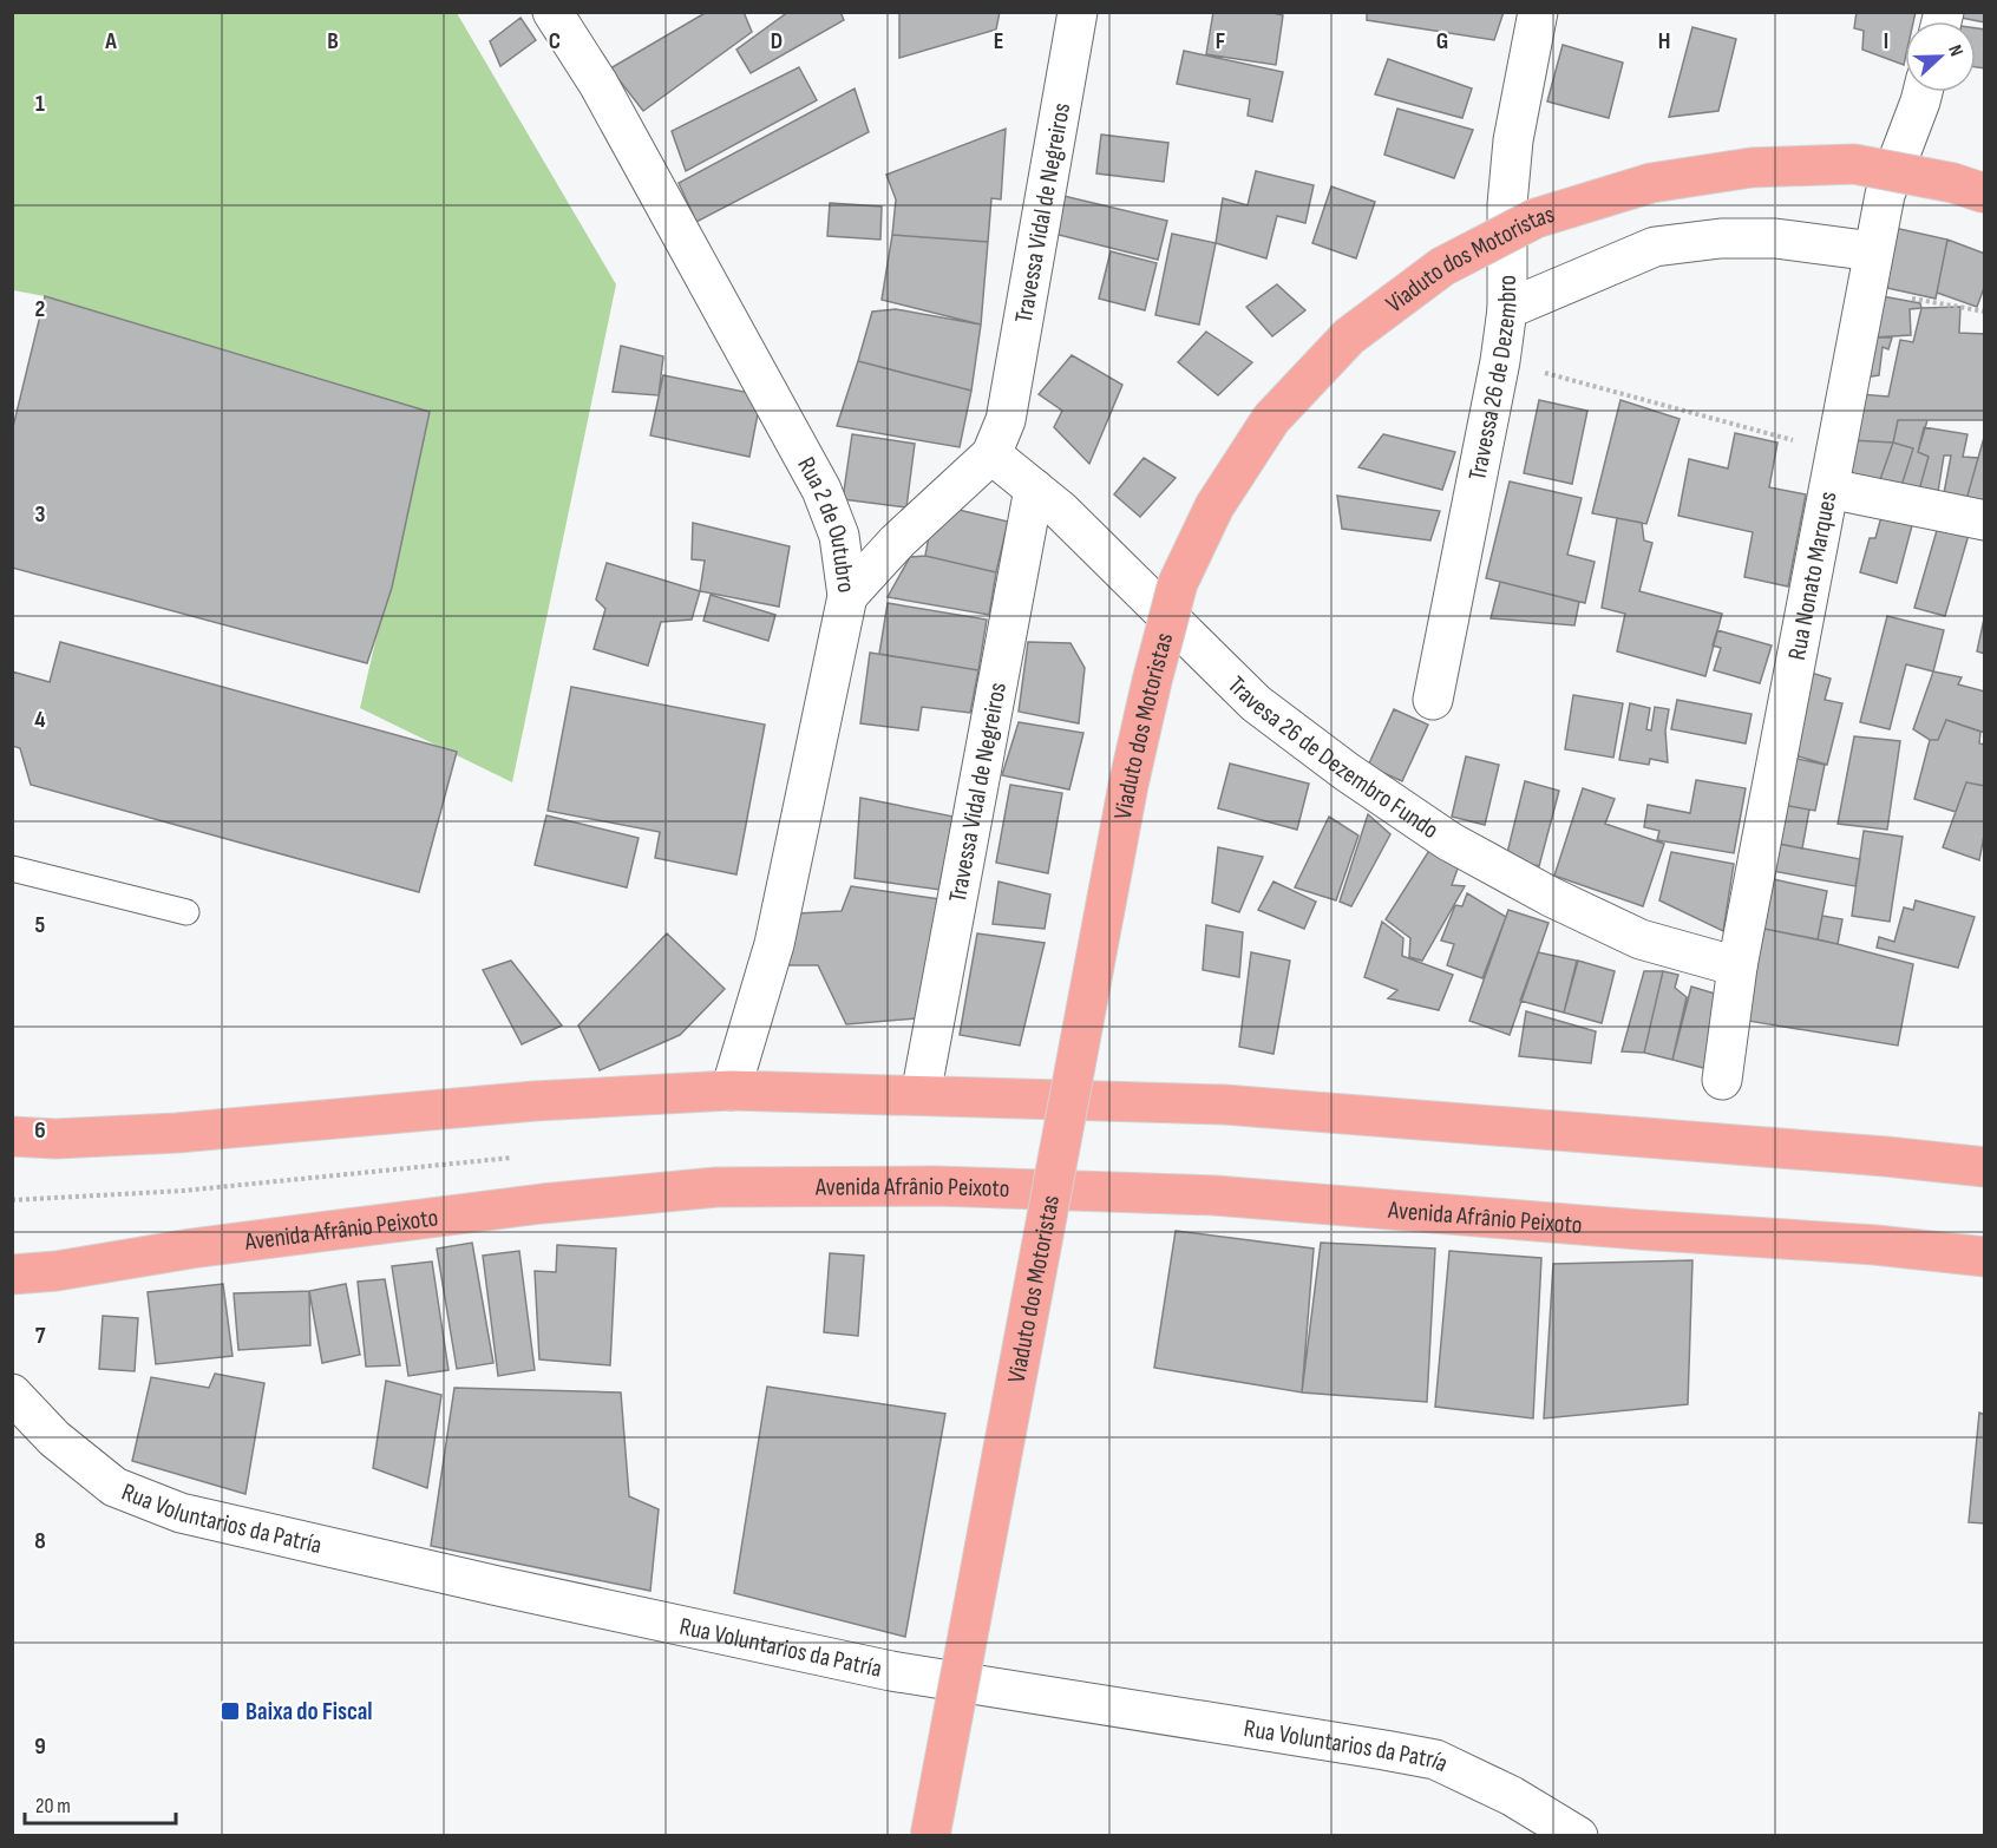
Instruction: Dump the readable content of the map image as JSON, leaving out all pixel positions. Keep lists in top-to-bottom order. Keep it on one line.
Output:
{"streets":{"main road":["Viaduto dos Motoristas","Avenida Afrânio Peixoto"],"street":["Travessa Vidal de Negreiros","Travessa 26 de Dezembro","Rua 2 de Outubro","Rua Nonato Marques","Travesa 26 de Dezembro Fundo","Rua Voluntarios da Patría"]},"crossings":[["Travessa Vidal de Negreiros","Travesa 26 de Dezembro Fundo"],["Rua Nonato Marques","Travesa 26 de Dezembro Fundo"]],"places":{"transit":["Baixa do Fiscal"]},"scale_bar":"20 m","north":"right","grid":{"columns":["A","B","C","D","E","F","G","H","I"],"rows":["1","2","3","4","5","6","7","8","9"]}}
